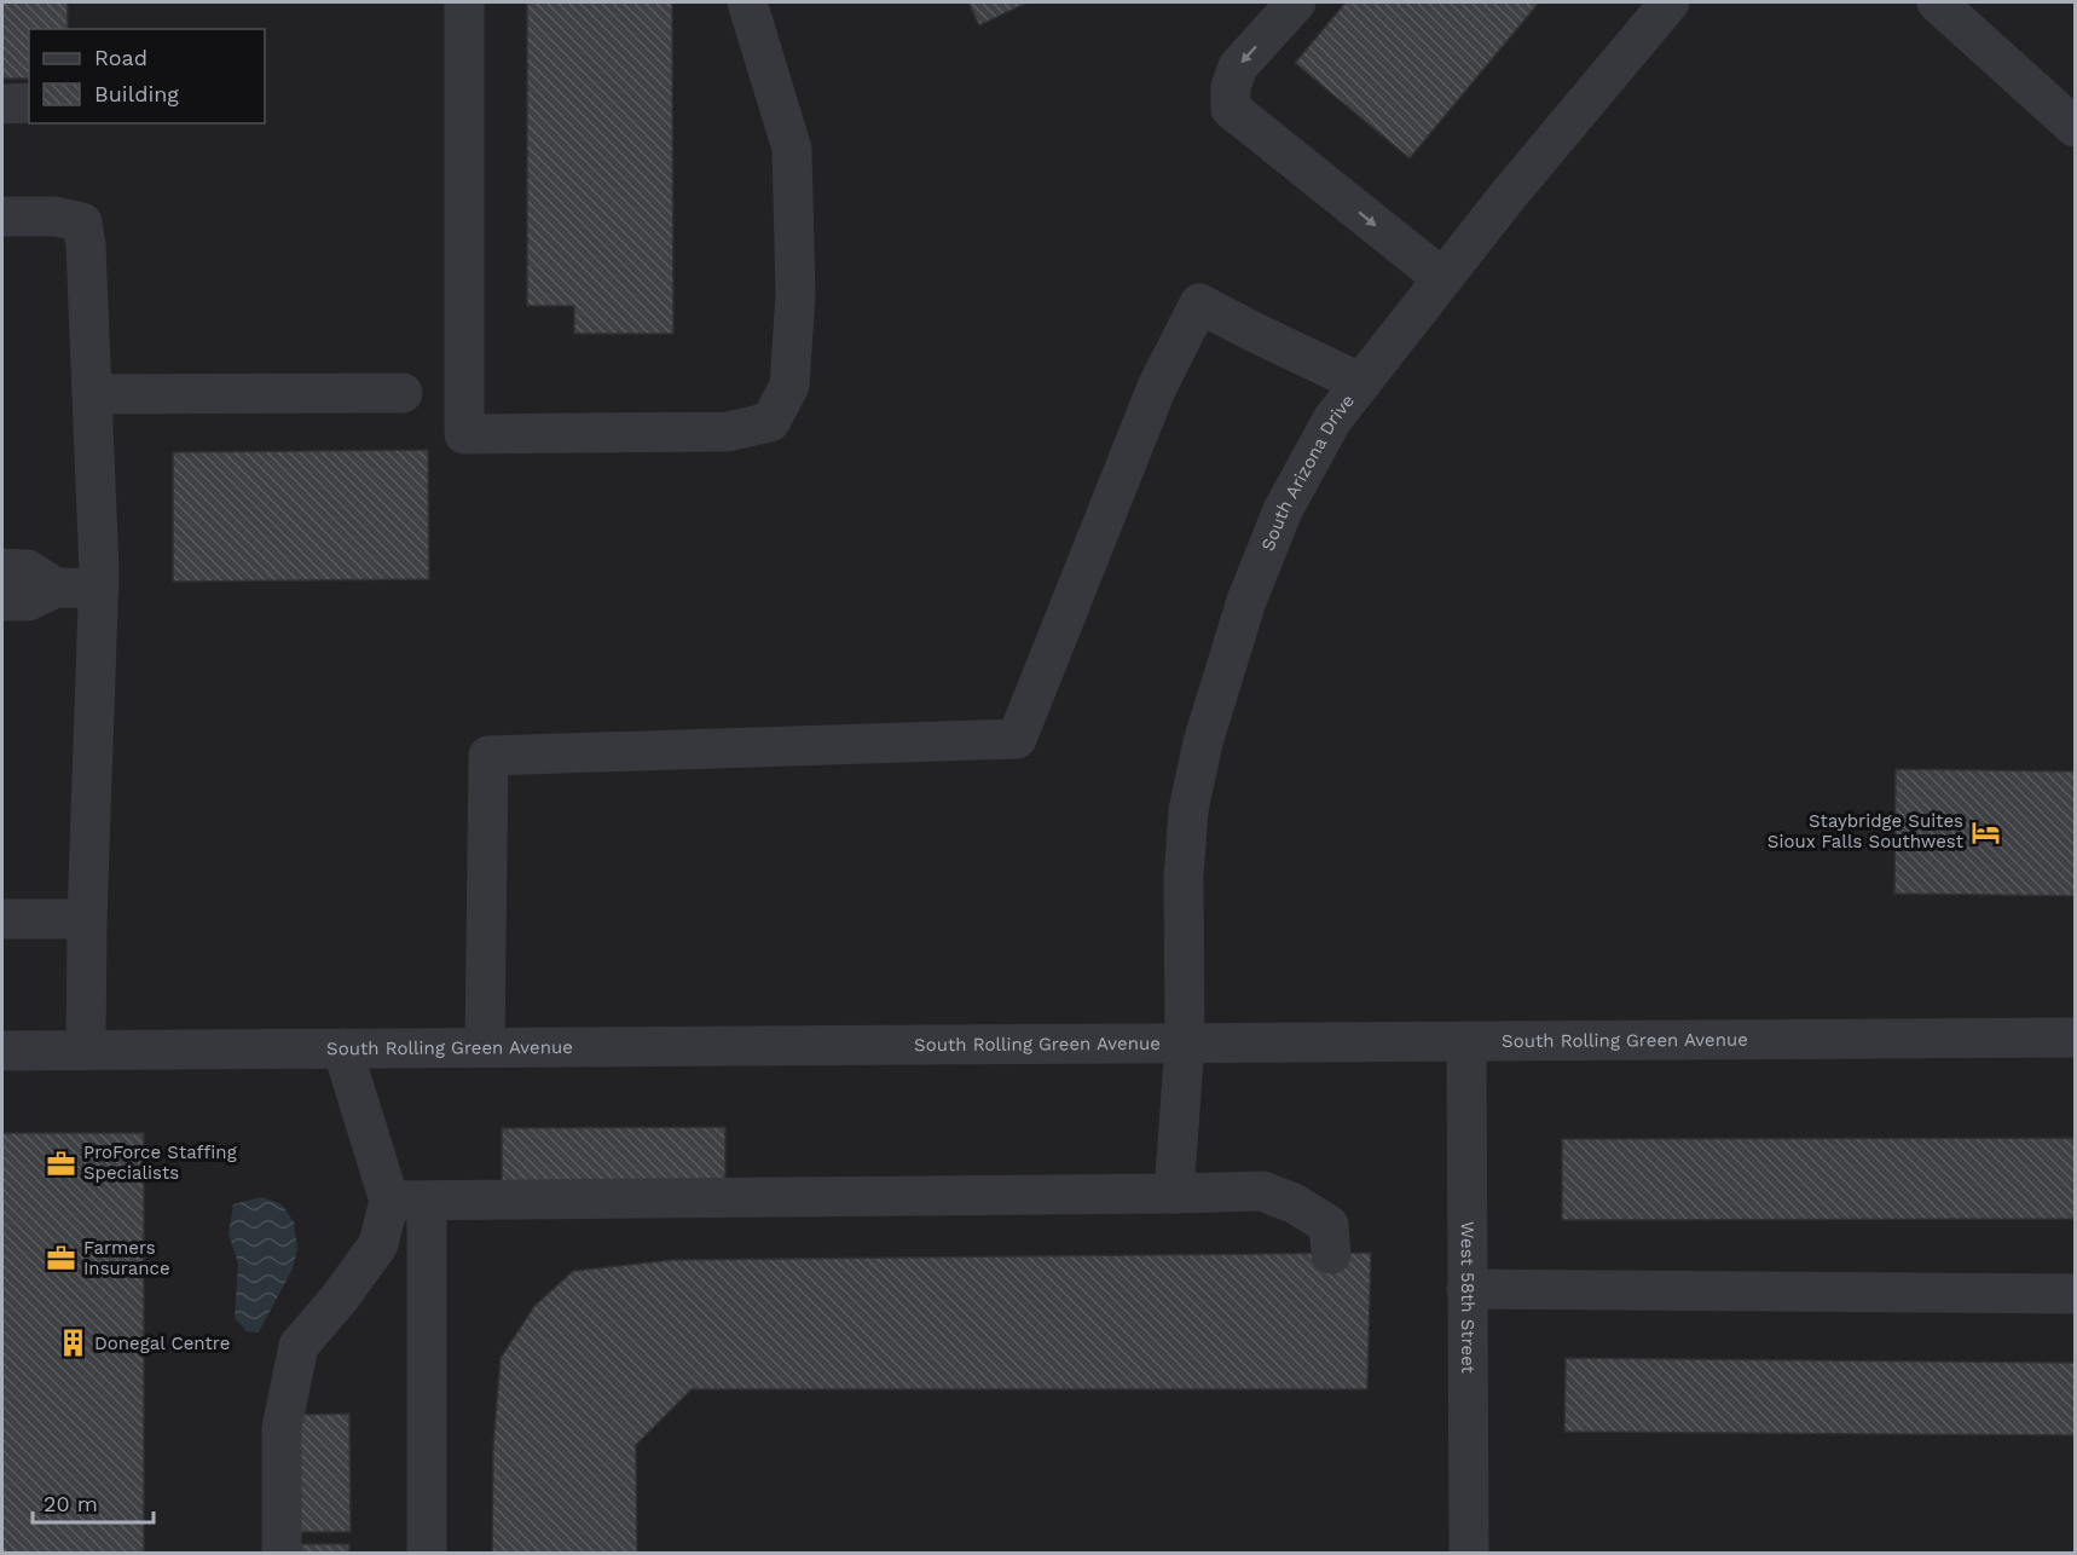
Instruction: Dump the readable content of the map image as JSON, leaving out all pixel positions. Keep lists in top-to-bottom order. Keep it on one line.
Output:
{"streets":{"street":["South Arizona Drive","South Rolling Green Avenue","West 58th Street"]},"crossings":[["South Arizona Drive","South Rolling Green Avenue"],["South Rolling Green Avenue","West 58th Street"]],"places":{"hotel":["Staybridge Suites Sioux Falls Southwest"],"office":["ProForce Staffing Specialists","Farmers Insurance"],"building":["Donegal Centre"]},"legend":["Road","Building"],"scale_bar":"20 m"}
